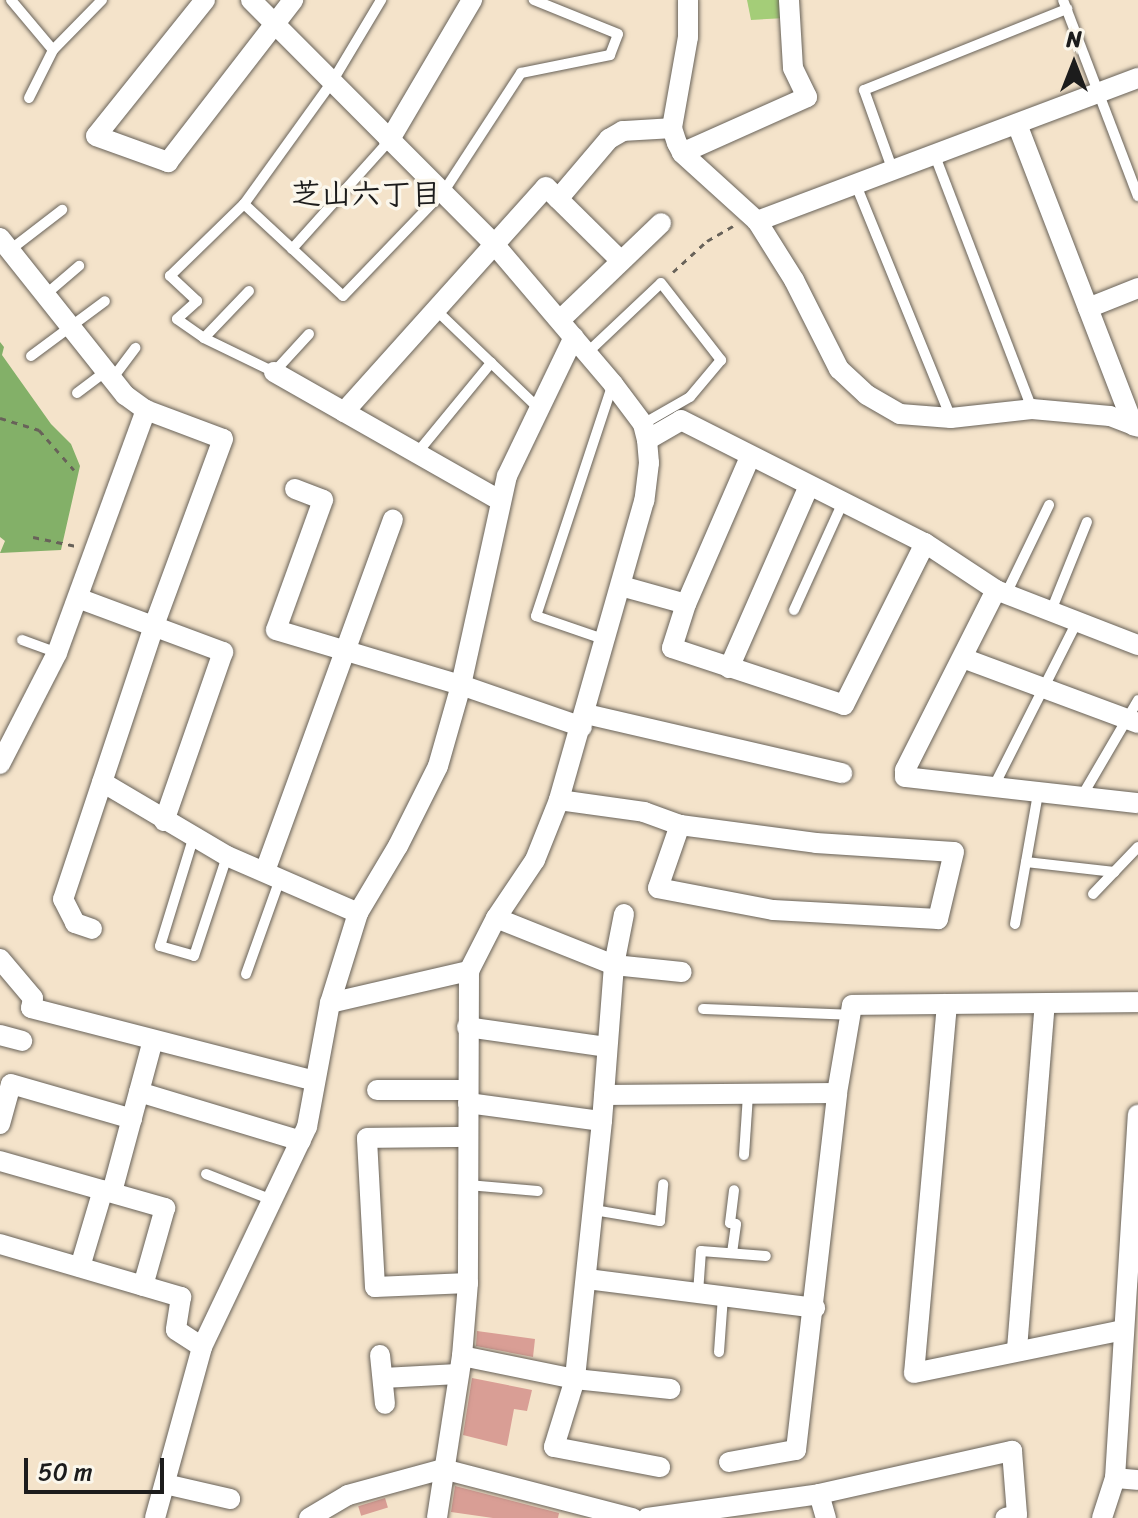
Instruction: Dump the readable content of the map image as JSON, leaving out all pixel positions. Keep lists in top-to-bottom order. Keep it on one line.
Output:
{"districts":["芝山六丁目"],"scale_bar":"50 m","north":"top"}
